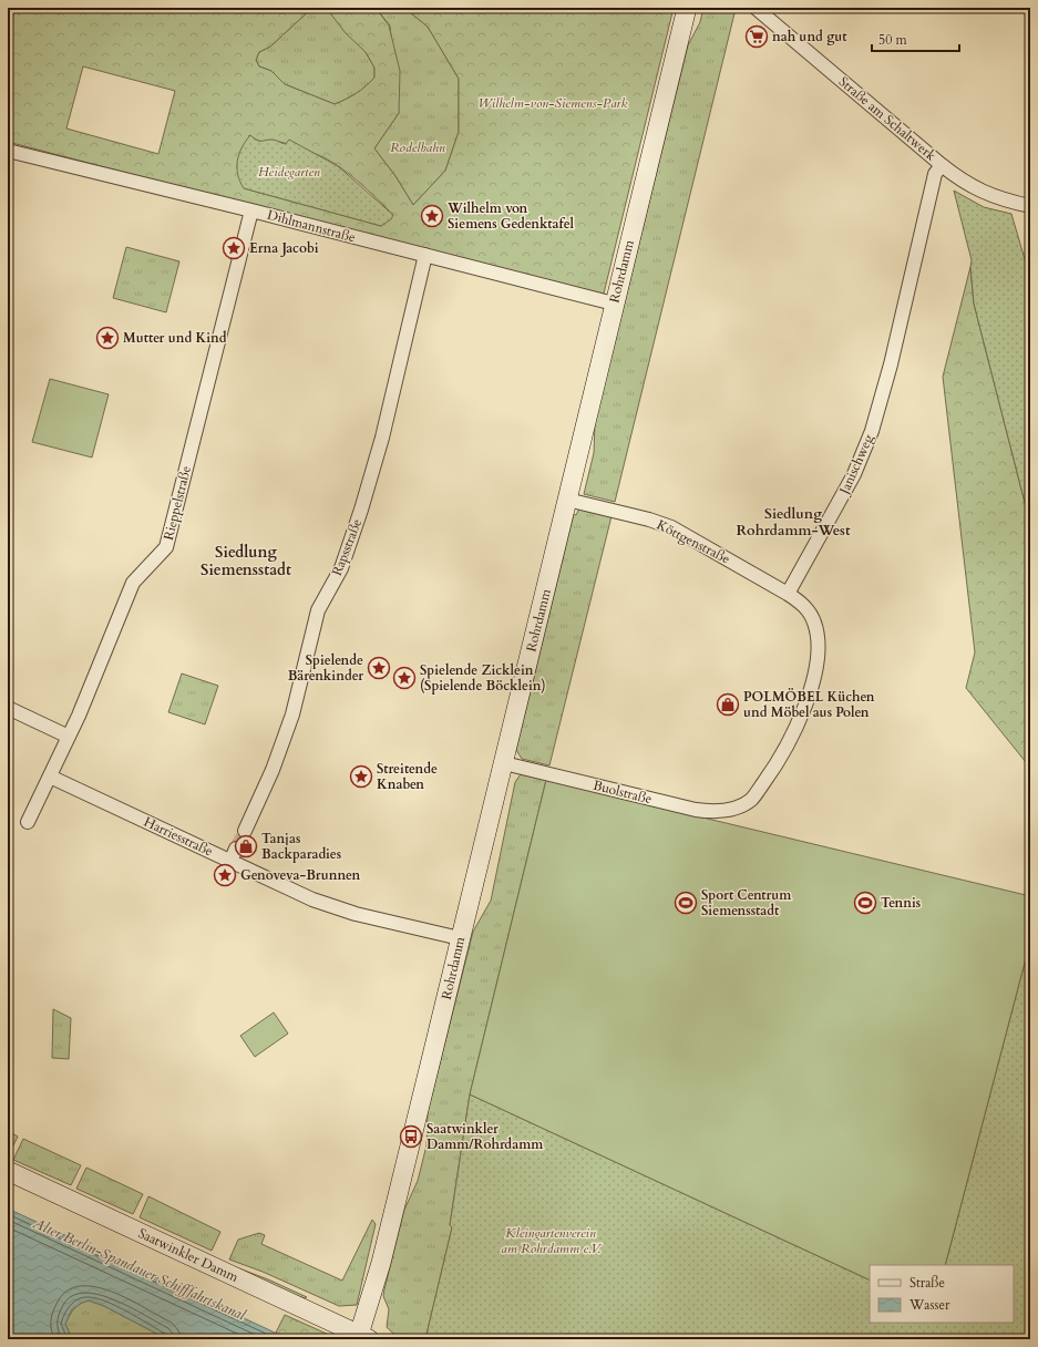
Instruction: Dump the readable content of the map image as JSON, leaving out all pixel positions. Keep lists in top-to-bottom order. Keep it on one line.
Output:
{"streets":{"main road":["Rohrdamm","Saatwinkler Damm"],"street":["Straße am Schaltwerk","Dihlmannstraße","Janischweg","Rieppelstraße","Köttgenstraße","Rapsstraße","Buolstraße","Harriesstraße"]},"crossings":[["Straße am Schaltwerk","Janischweg"],["Dihlmannstraße","Rohrdamm"],["Dihlmannstraße","Rieppelstraße"],["Dihlmannstraße","Rapsstraße"],["Rohrdamm","Köttgenstraße"],["Rohrdamm","Buolstraße"],["Rohrdamm","Harriesstraße"],["Rohrdamm","Saatwinkler Damm"],["Janischweg","Köttgenstraße"],["Janischweg","Buolstraße"],["Rieppelstraße","Harriesstraße"],["Köttgenstraße","Buolstraße"]],"districts":["Siedlung Rohrdamm-West","Siedlung Siemensstadt"],"water":["Alter Berlin-Spandauer Schifffahrtskanal"],"parks":["Wilhelm-von-Siemens-Park","Rodelbahn","Heidegarten","Kleingartenverein am Rohrdamm e.V."],"places":{"supermarket":["nah und gut"],"place":["Wilhelm von Siemens Gedenktafel","Erna Jacobi","Mutter und Kind","Spielende Bärenkinder","Spielende Zicklein (Spielende Böcklein)","Streitende Knaben","Genoveva-Brunnen"],"shop":["POLMÖBEL Küchen und Möbel aus Polen","Tanjas Backparadies"],"sports":["Sport Centrum Siemensstadt","Tennis"],"bus stop":["Saatwinkler Damm/Rohrdamm"]},"legend":["Straße","Wasser"],"scale_bar":"50 m"}
